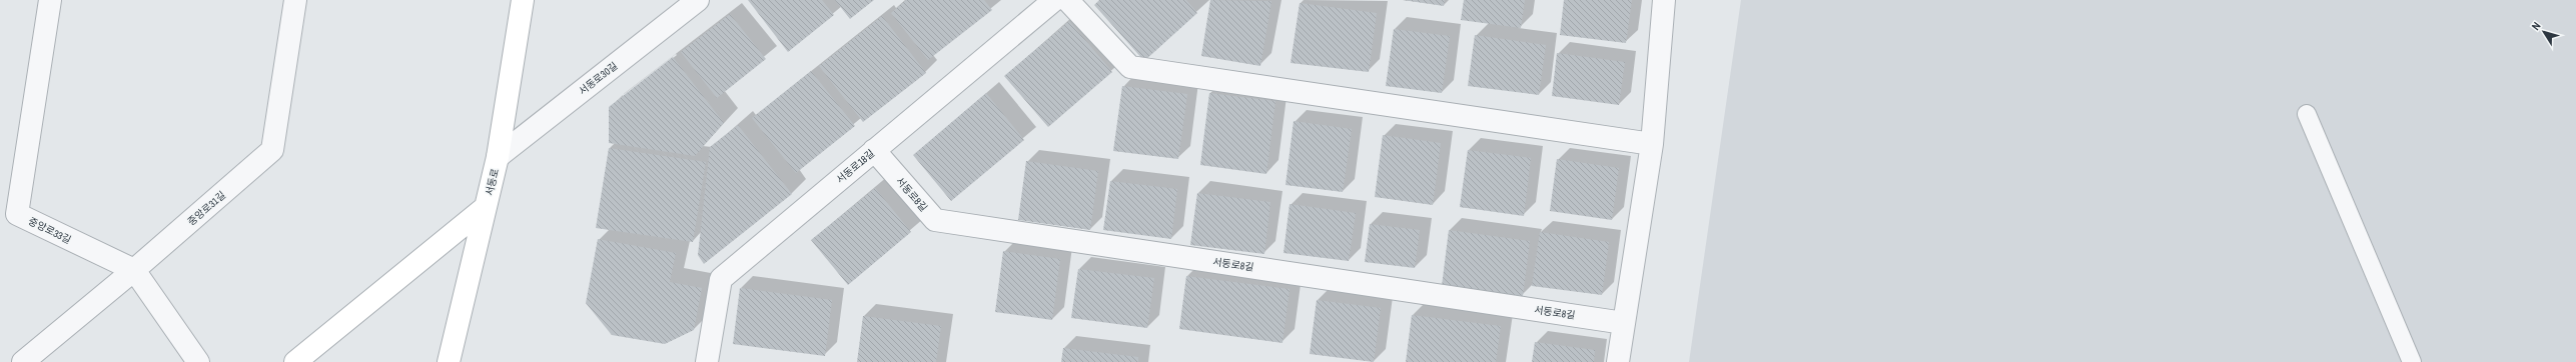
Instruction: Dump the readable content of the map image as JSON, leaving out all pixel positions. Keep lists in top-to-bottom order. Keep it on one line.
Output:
{"streets":{"street":["서동로30길","서동로18길","서동로","서동로8길","중앙로31길","중앙로33길"]},"crossings":[["서동로30길","서동로"],["서동로18길","서동로8길"],["중앙로31길","중앙로33길"]],"north":"top left"}
